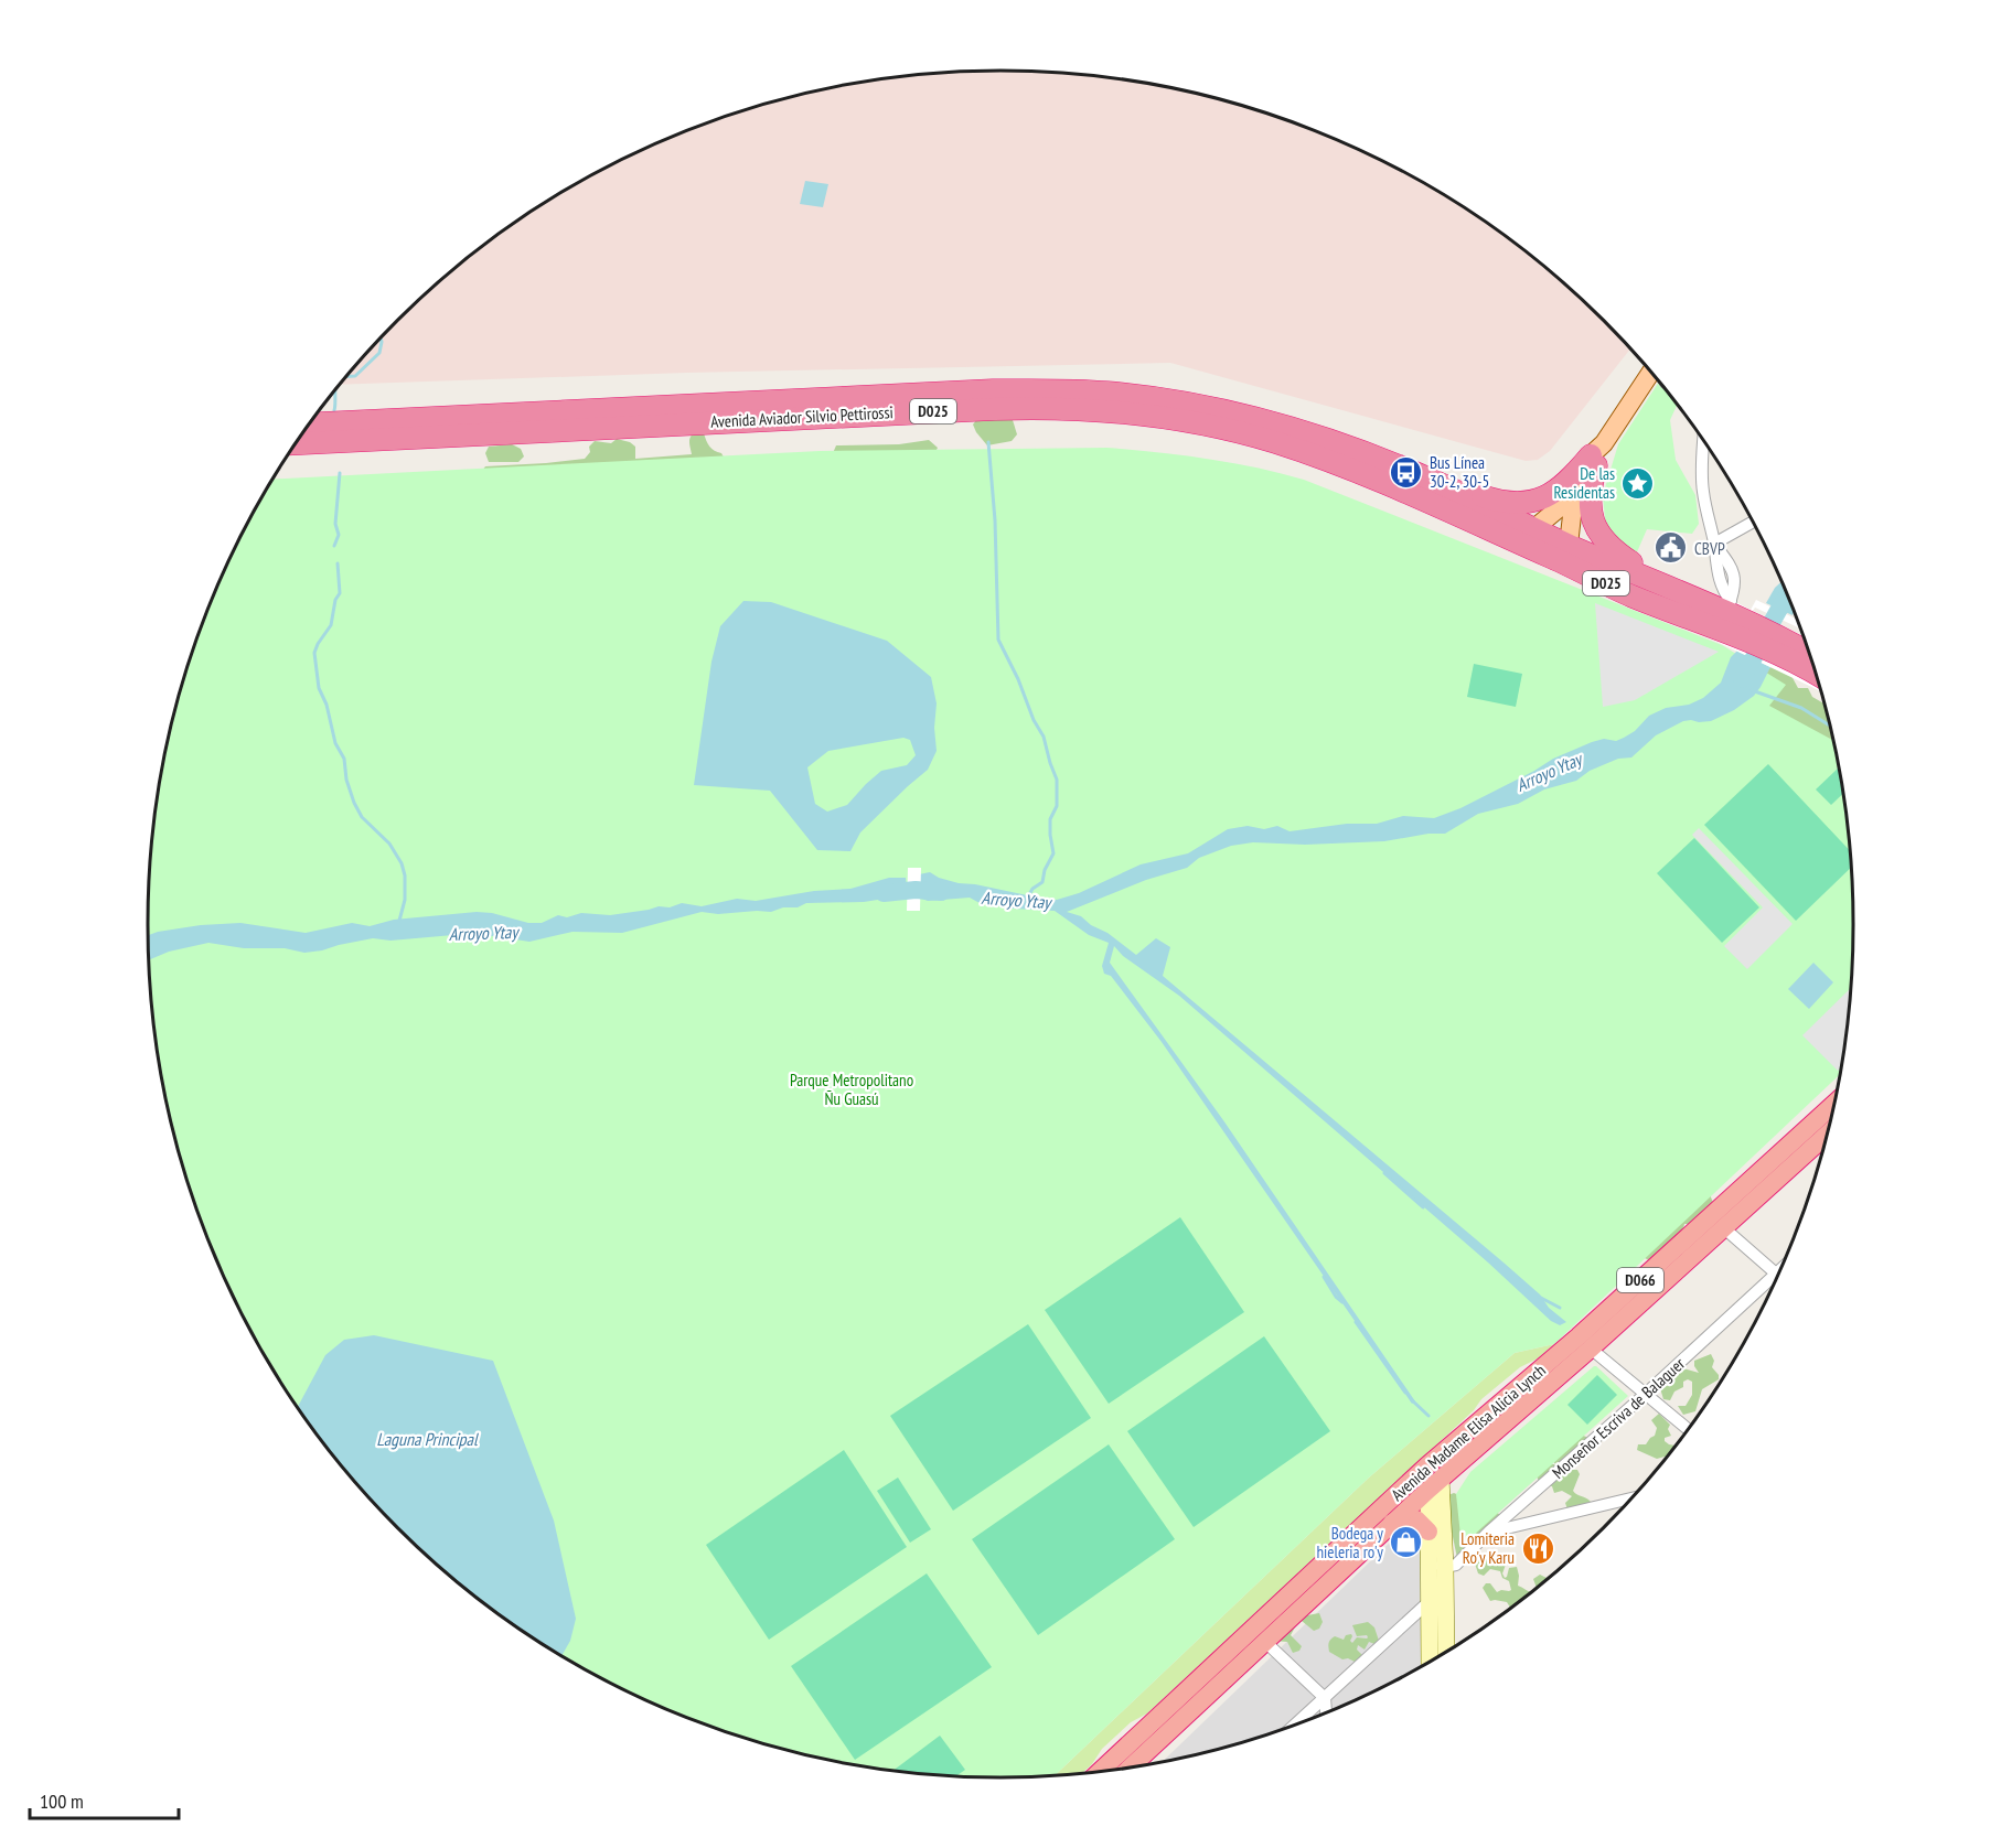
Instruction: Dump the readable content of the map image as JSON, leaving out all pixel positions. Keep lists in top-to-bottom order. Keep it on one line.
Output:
{"streets":{"highway":["D025","Avenida Aviador Silvio Pettirossi","D066","Avenida Madame Elisa Alicia Lynch"],"street":["Monseñor Escriva de Balaguer"]},"water":["Arroyo Ytay","Laguna Principal"],"parks":["Parque Metropolitano Ñu Guasú"],"places":{"bus stop":["Bus Línea 30-2, 30-5"],"place":["De las Residentas"],"public building":["CBVP"],"shop":["Bodega y hieleria ro'y"],"restaurant":["Lomiteria Ro'y Karu"]},"scale_bar":"100 m"}
